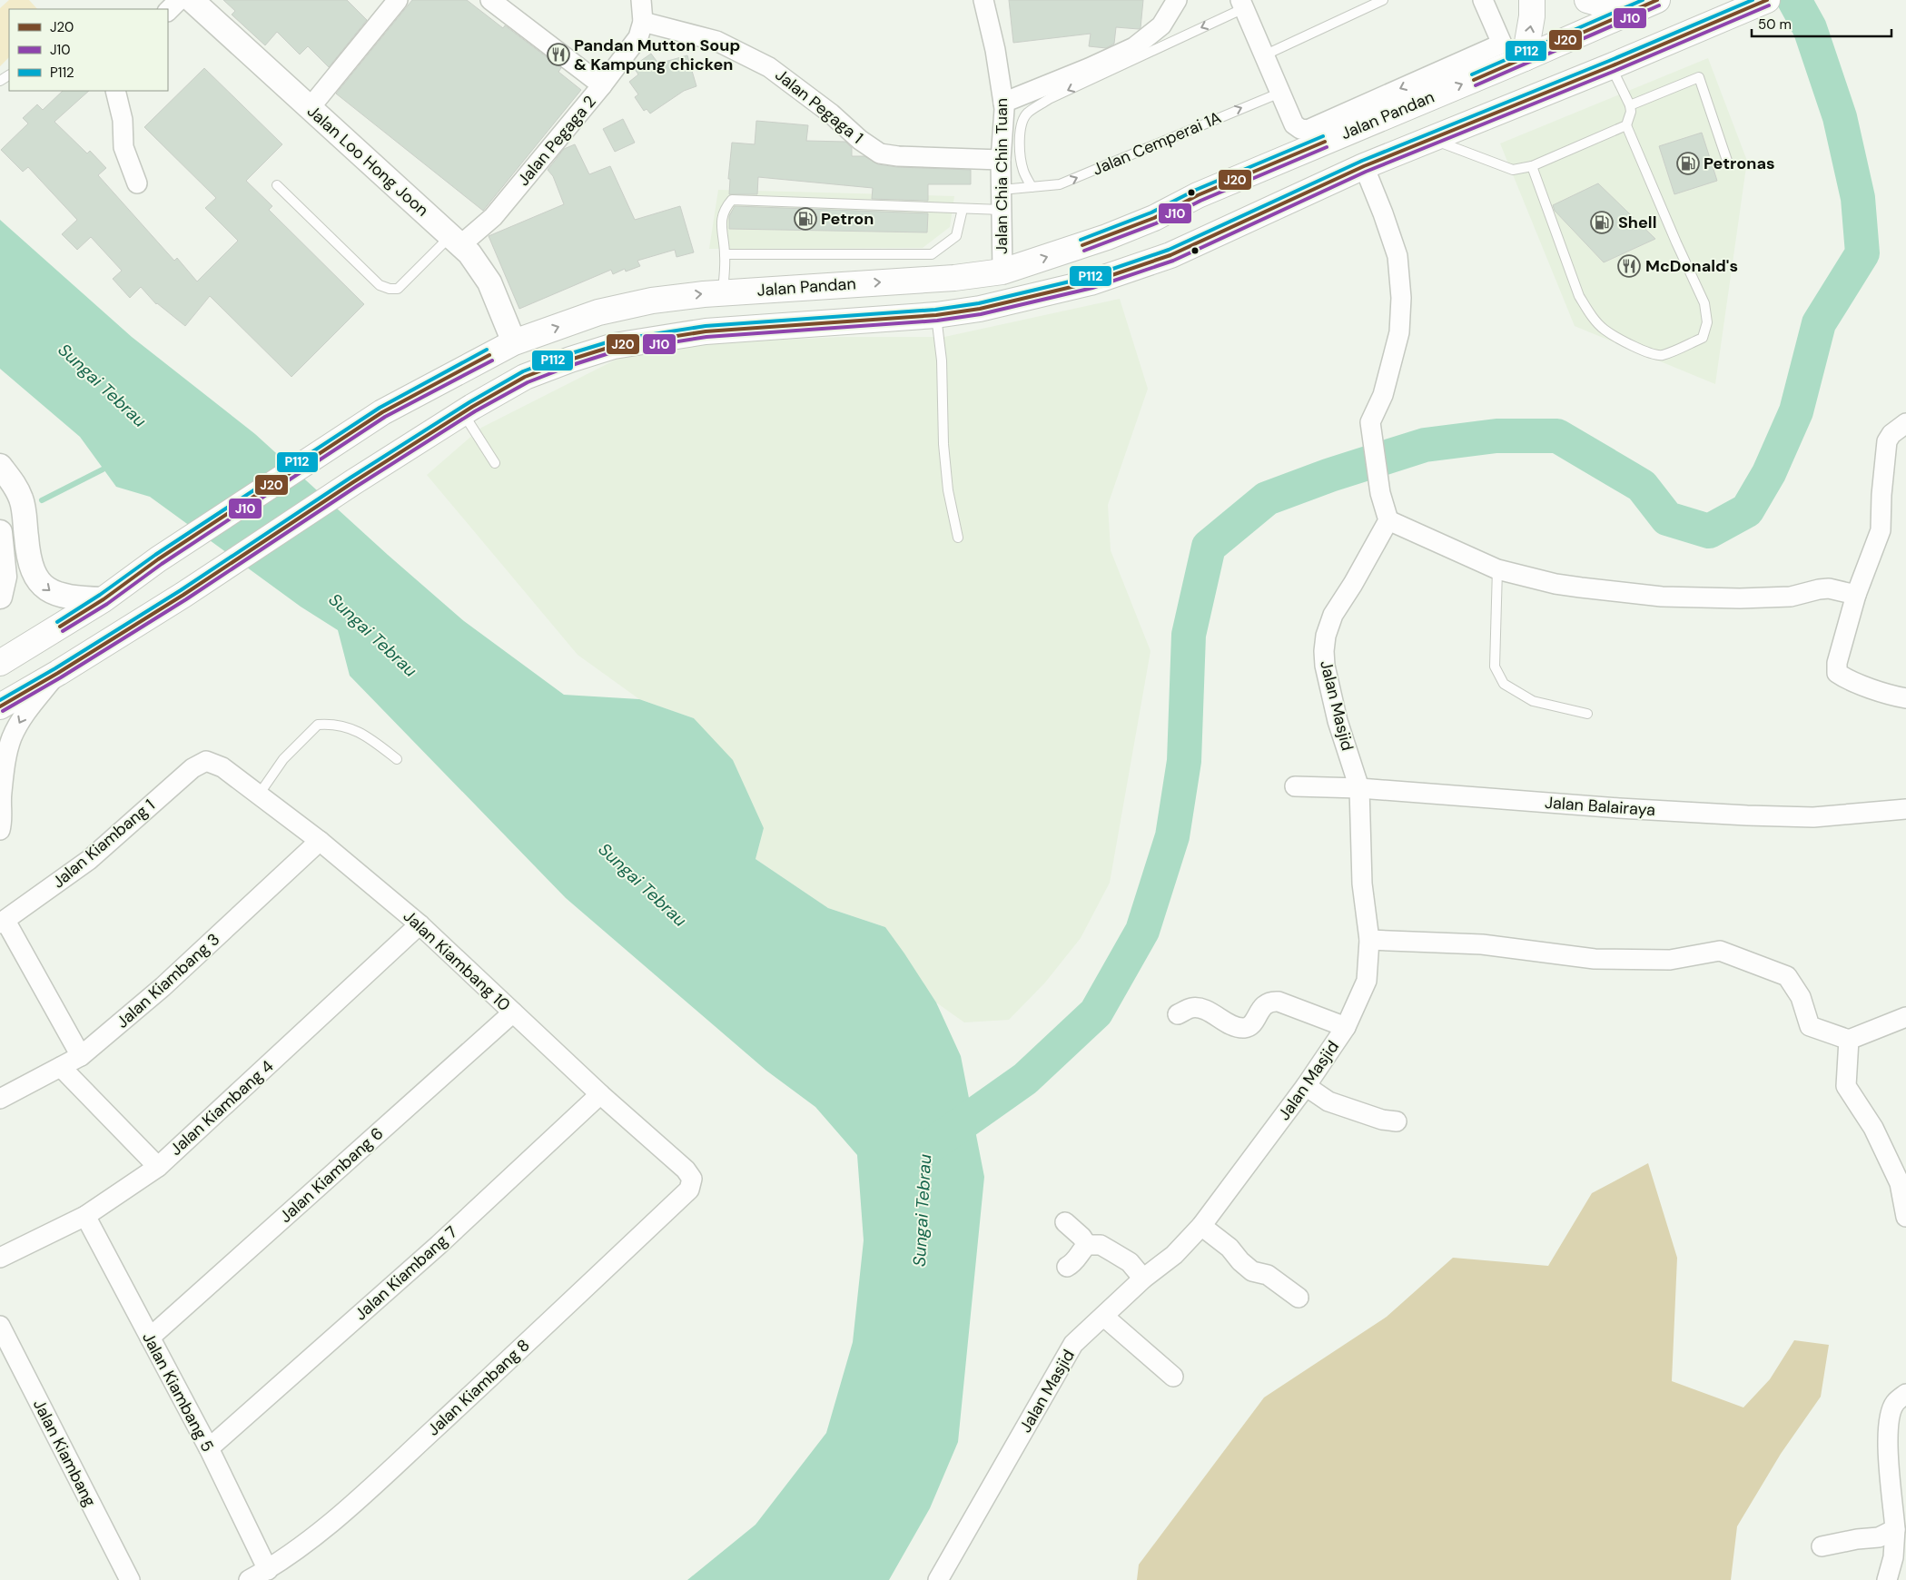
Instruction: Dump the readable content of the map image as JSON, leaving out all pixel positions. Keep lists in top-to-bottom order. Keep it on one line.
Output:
{"streets":{"main road":["Jalan Pandan"],"street":["Jalan Pegaga 1","Jalan Pegaga 2","Jalan Loo Hong Joon","Jalan Chia Chin Tuan","Jalan Masjid","Jalan Balairaya","Jalan Kiambang 1","Jalan Kiambang 10","Jalan Kiambang 3","Jalan Kiambang 4","Jalan Kiambang 6","Jalan Kiambang 7","Jalan Kiambang 8","Jalan Kiambang 5","Jalan Kiambang"],"lane":["Jalan Cemperai 1A"]},"crossings":[["Jalan Pegaga 1","Jalan Pegaga 2"],["Jalan Pegaga 1","Jalan Chia Chin Tuan"],["Jalan Pandan","Jalan Loo Hong Joon"],["Jalan Pandan","Jalan Chia Chin Tuan"],["Jalan Pegaga 2","Jalan Loo Hong Joon"],["Jalan Cemperai 1A","Jalan Chia Chin Tuan"],["Jalan Masjid","Jalan Balairaya"],["Jalan Kiambang 1","Jalan Kiambang 10"],["Jalan Kiambang 10","Jalan Kiambang 3"],["Jalan Kiambang 10","Jalan Kiambang 4"],["Jalan Kiambang 10","Jalan Kiambang 6"],["Jalan Kiambang 10","Jalan Kiambang 7"],["Jalan Kiambang 10","Jalan Kiambang 8"],["Jalan Kiambang 4","Jalan Kiambang 5"],["Jalan Kiambang 6","Jalan Kiambang 5"],["Jalan Kiambang 7","Jalan Kiambang 5"],["Jalan Kiambang 8","Jalan Kiambang 5"]],"one_way":["Jalan Cemperai 1A"],"water":["Sungai Tebrau"],"places":{"restaurant":["Pandan Mutton Soup & Kampung chicken","McDonald's"],"fuel station":["Petronas","Petron","Shell"]},"lines":["transit line J20","transit line P112","transit line J10"],"legend":["J20","J10","P112"],"scale_bar":"50 m"}
